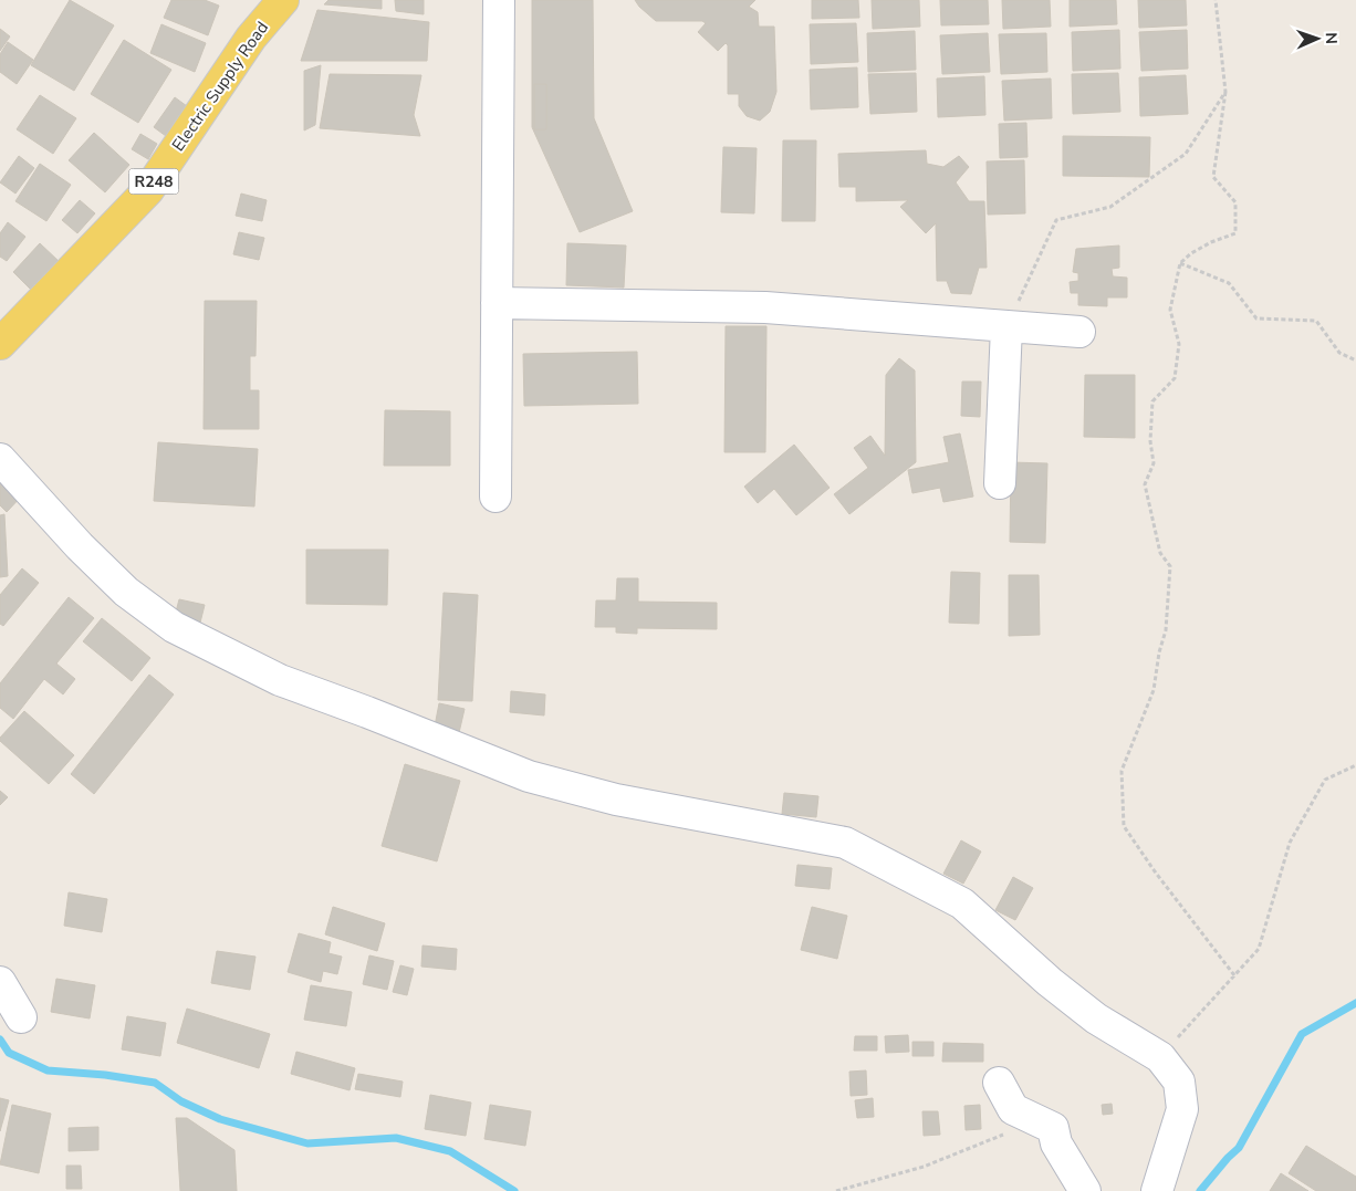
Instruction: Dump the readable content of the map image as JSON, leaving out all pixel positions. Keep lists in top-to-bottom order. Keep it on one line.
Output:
{"streets":{"main road":["Electric Supply Road","R248"]},"north":"right"}
